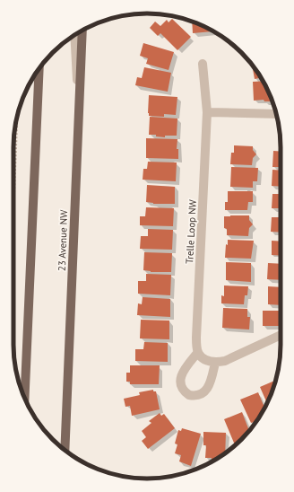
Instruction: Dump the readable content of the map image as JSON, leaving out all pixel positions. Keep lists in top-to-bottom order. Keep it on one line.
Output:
{"streets":{"main road":["23 Avenue NW"],"street":["Trelle Loop NW"]}}
